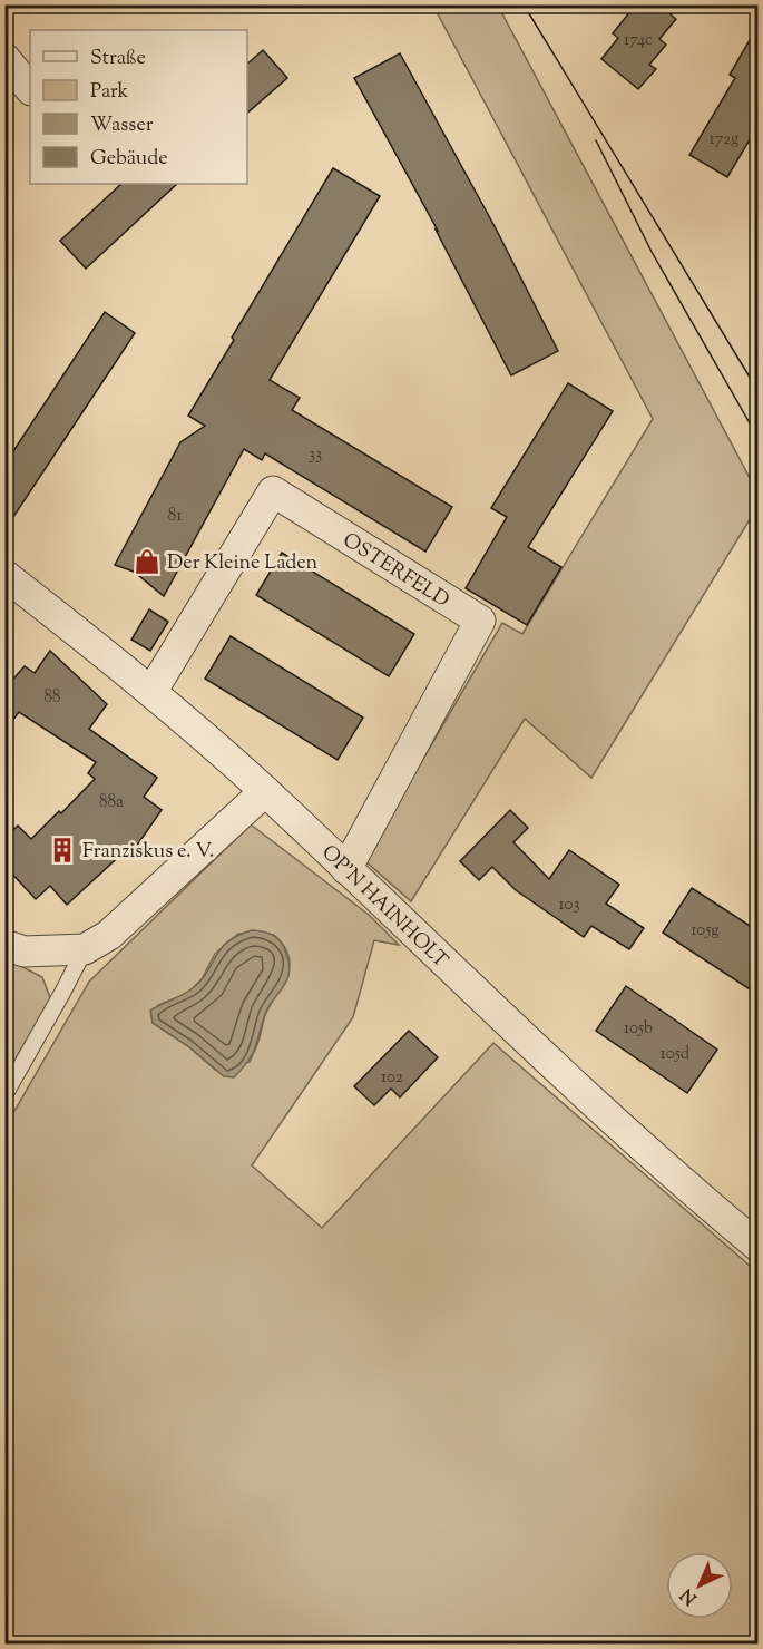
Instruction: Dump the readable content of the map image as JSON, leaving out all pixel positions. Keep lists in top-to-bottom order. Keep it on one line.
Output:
{"streets":{"street":["OSTERFELD","OP'N HAINHOLT"]},"crossings":[["OSTERFELD","OP'N HAINHOLT"]],"places":{"shop":["Der Kleine Laden"],"building":["Franziskus e. V."]},"house_numbers":["174c","172g","33","81","88","88a","103","105g","105b","105d","102"],"legend":["Straße","Park","Wasser","Gebäude"],"north":"bottom left"}
